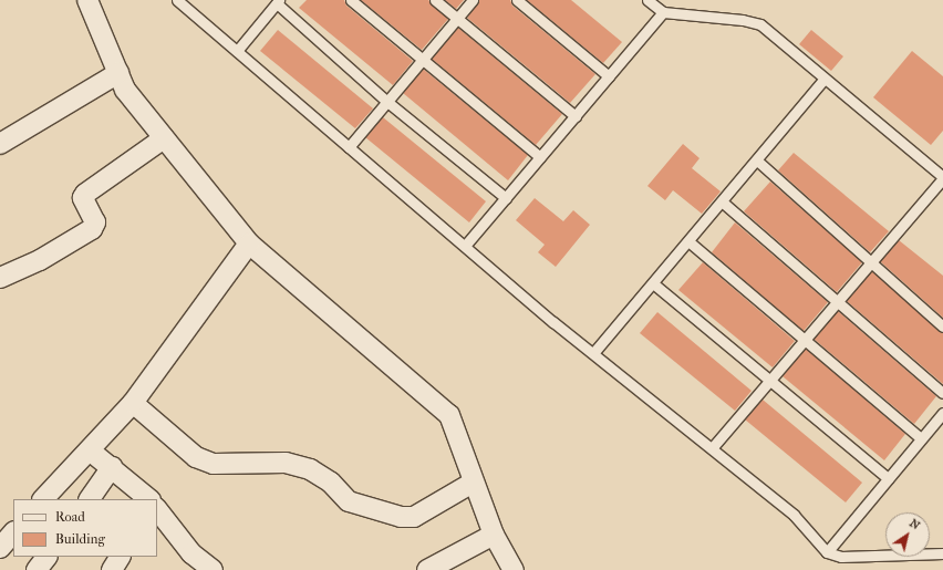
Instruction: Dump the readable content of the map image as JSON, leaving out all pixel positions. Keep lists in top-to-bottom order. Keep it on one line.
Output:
{"legend":["Road","Building"],"north":"top right"}
